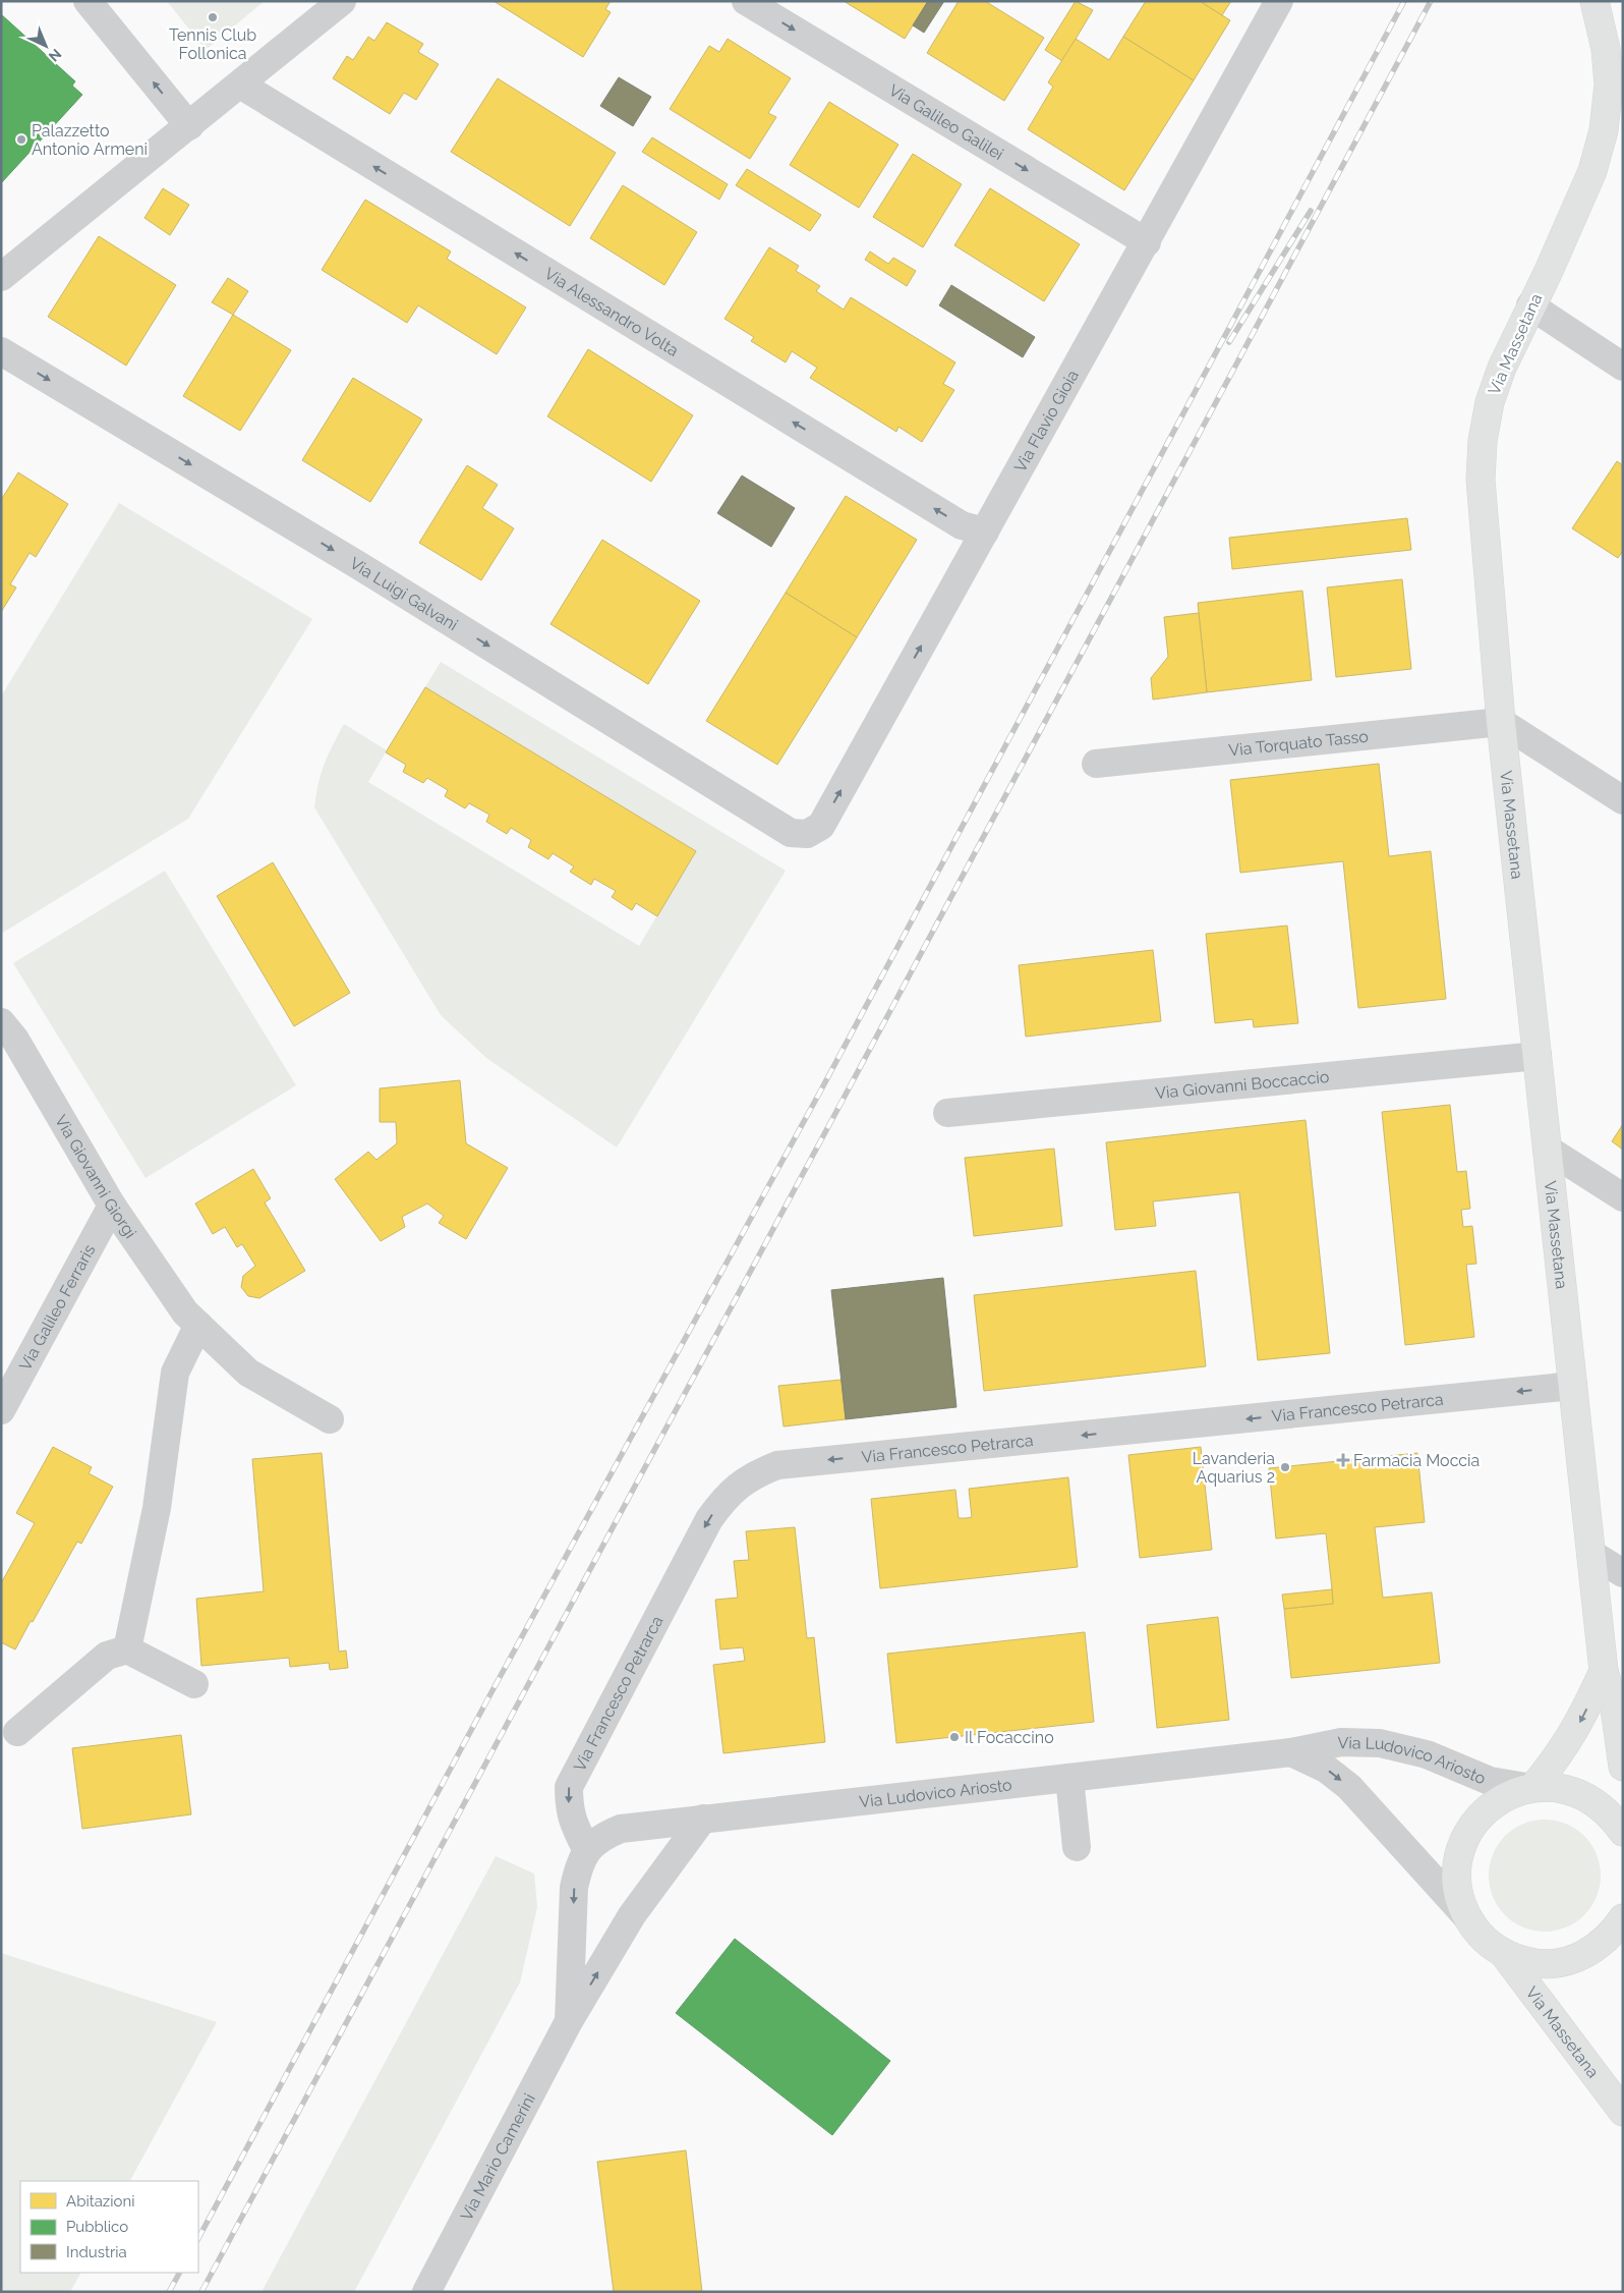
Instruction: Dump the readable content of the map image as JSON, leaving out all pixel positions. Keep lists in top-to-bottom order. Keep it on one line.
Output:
{"streets":{"main road":["Via Massetana"],"street":["Via Galileo Galilei","Via Alessandro Volta","Via Flavio Gioia","Via Luigi Galvani","Via Torquato Tasso","Via Giovanni Boccaccio","Via Giovanni Giorgi","Via Galileo Ferraris","Via Francesco Petrarca","Via Ludovico Ariosto","Via Mario Camerini"]},"crossings":[["Via Galileo Galilei","Via Flavio Gioia"],["Via Alessandro Volta","Via Flavio Gioia"],["Via Massetana","Via Torquato Tasso"],["Via Massetana","Via Giovanni Boccaccio"],["Via Massetana","Via Francesco Petrarca"],["Via Massetana","Via Ludovico Ariosto"],["Via Flavio Gioia","Via Luigi Galvani"],["Via Giovanni Giorgi","Via Galileo Ferraris"],["Via Francesco Petrarca","Via Ludovico Ariosto"],["Via Francesco Petrarca","Via Mario Camerini"],["Via Ludovico Ariosto","Via Mario Camerini"]],"one_way":["Via Galileo Galilei","Via Alessandro Volta","Via Flavio Gioia","Via Luigi Galvani","Via Francesco Petrarca"],"places":{"other":["Tennis Club Follonica","Palazzetto Antonio Armeni","Lavanderia Aquarius 2","Il Focaccino"],"health":["Farmacia Moccia"]},"legend":["Abitazioni","Pubblico","Industria"],"north":"bottom right"}
